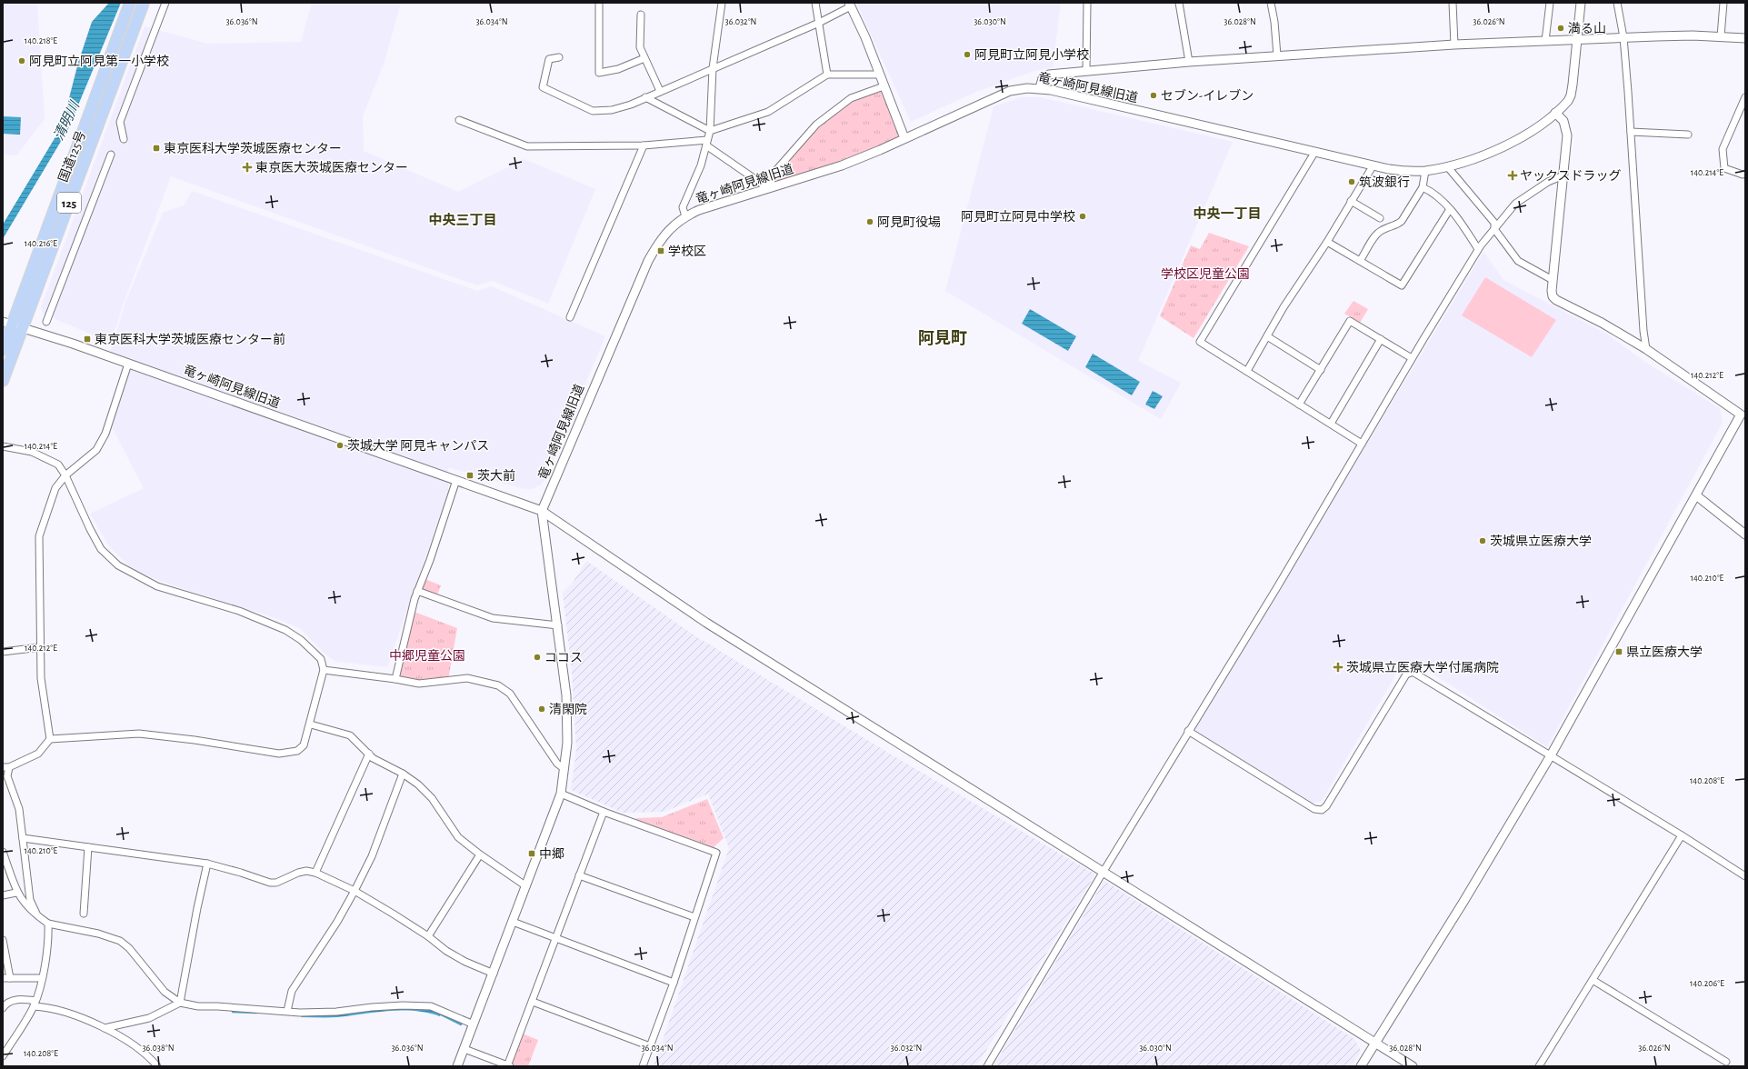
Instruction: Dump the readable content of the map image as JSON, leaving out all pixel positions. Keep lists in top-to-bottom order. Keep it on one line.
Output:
{"streets":{"highway":["国道125号","125"],"street":["竜ヶ崎阿見線旧道"]},"crossings":[["竜ヶ崎阿見線旧道","国道125号"]],"districts":["中央一丁目","中央三丁目","阿見町"],"water":["清明川"],"parks":["学校区児童公園","中郷児童公園"],"places":{"other":["満る山","阿見町立阿見小学校","阿見町立阿見第一小学校","セブン-イレブン","筑波銀行","阿見町立阿見中学校","阿見町役場","茨城大学 阿見キャンパス","茨城県立医療大学","ココス","清閑院"],"transit":["東京医科大学茨城医療センター","学校区","東京医科大学茨城医療センター前","茨大前","県立医療大学","中郷"],"health":["東京医大茨城医療センター","ヤックスドラッグ","茨城県立医療大学付属病院"]},"coordinates":["36.036°N","36.034°N","36.032°N","36.030°N","36.028°N","36.026°N","140.218°E","140.214°E","140.216°E","140.212°E","140.210°E","140.208°E","140.206°E","36.038°N"]}
